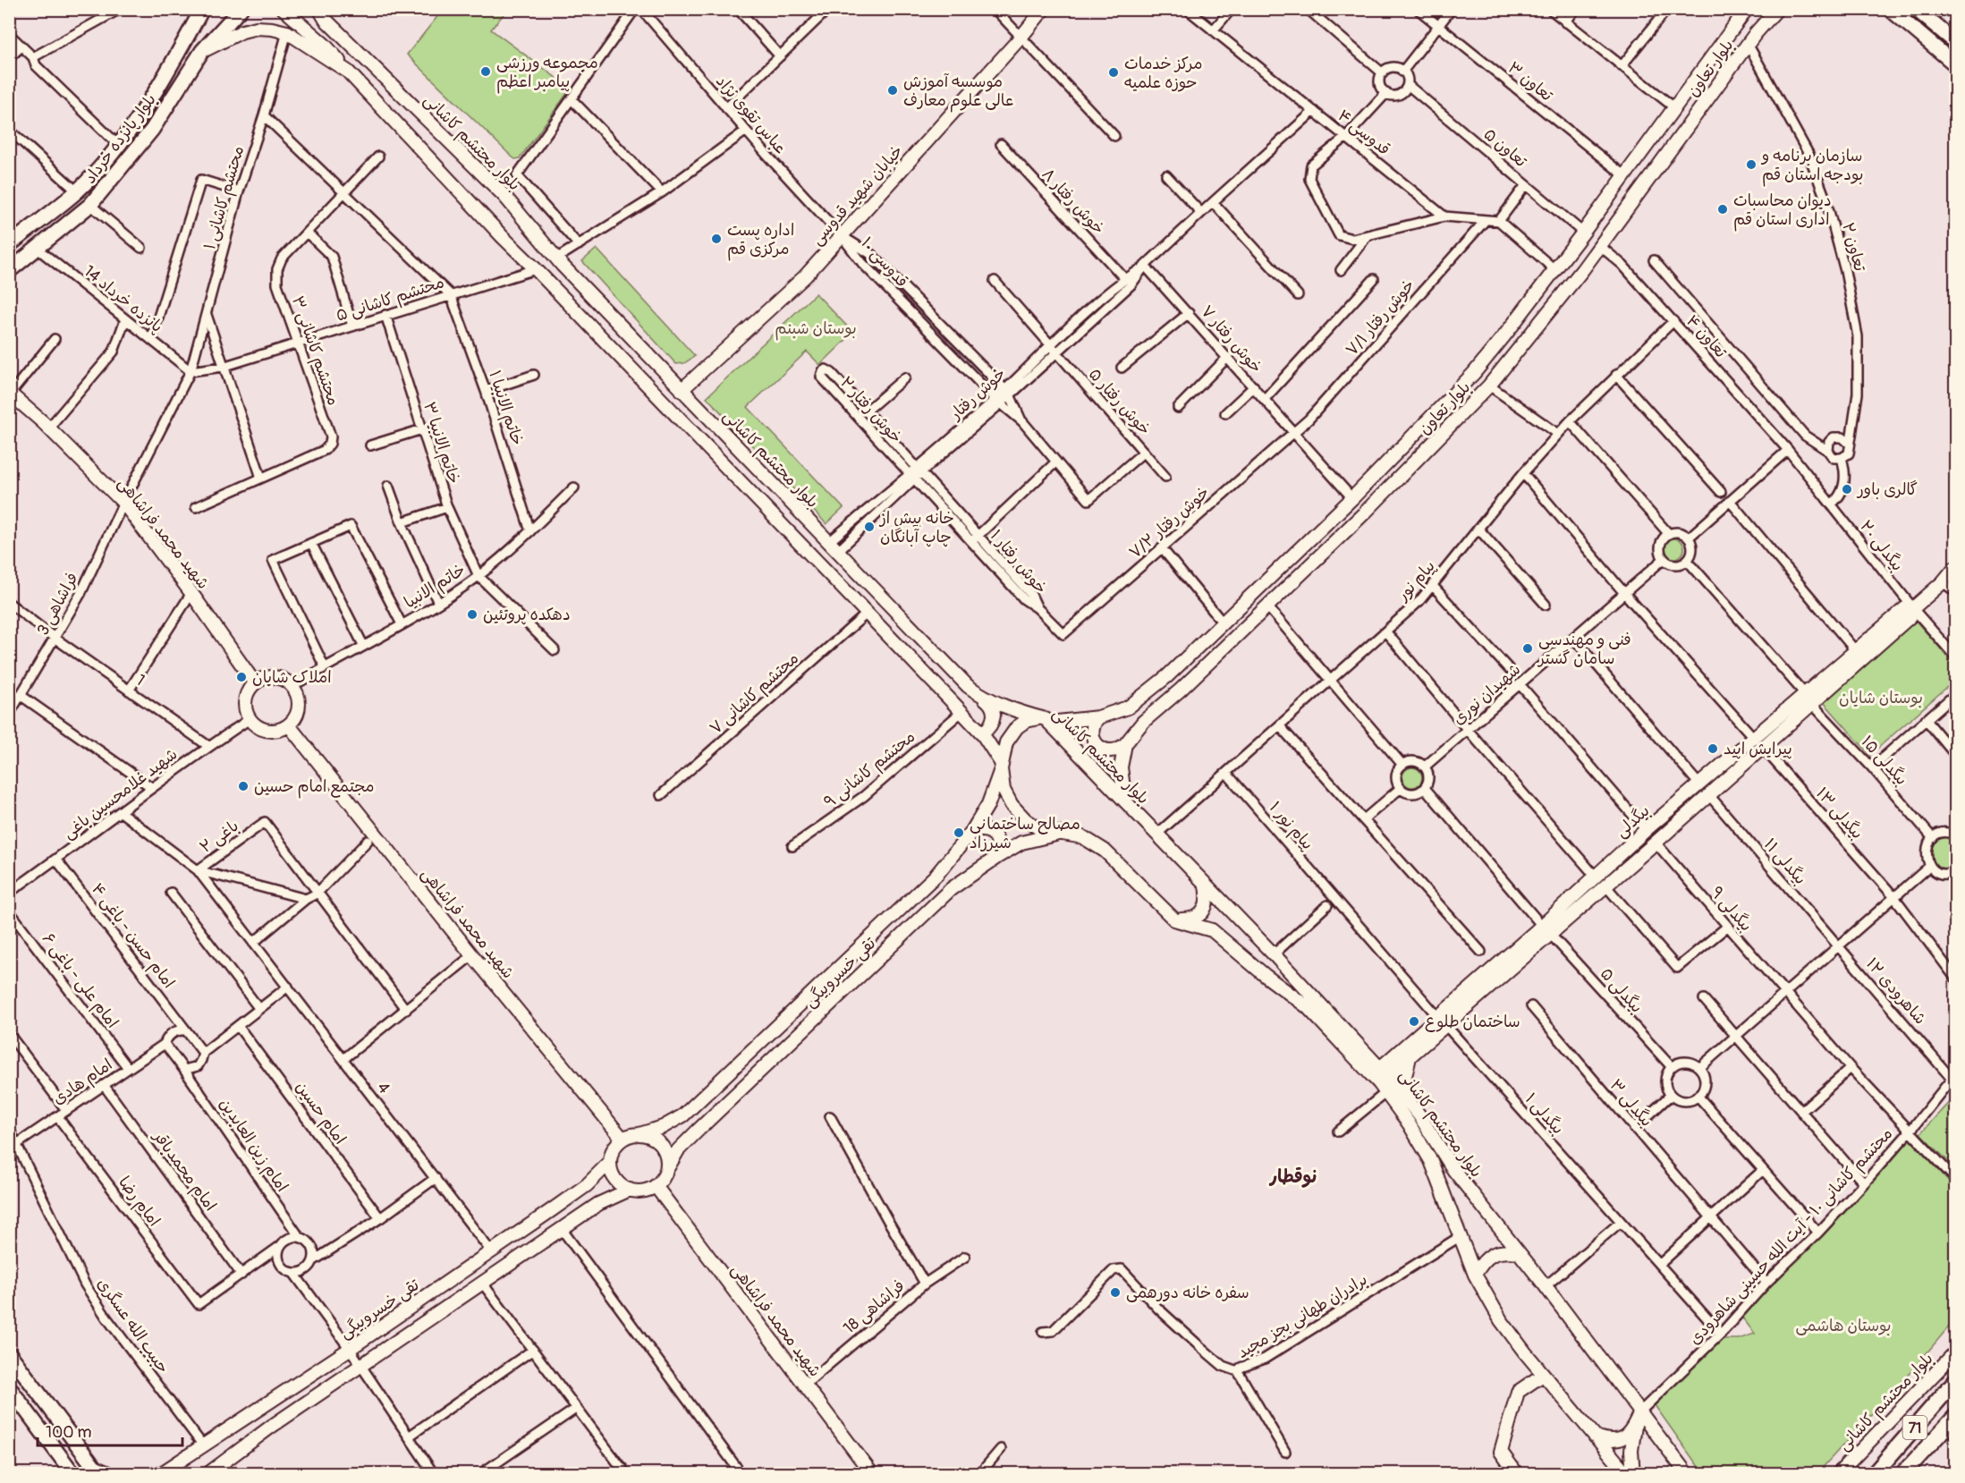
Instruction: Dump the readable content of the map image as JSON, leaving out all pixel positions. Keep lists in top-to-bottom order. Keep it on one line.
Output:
{"streets":{"highway":["71"],"main road":["بلوار تعاون","بلوار پانزده خرداد","بلوار محتشم کاشانی","خیابان شهید قدوسی","شهید محمد فراشاهی","بیگدلی","تقی خسروبیگی"],"street":["تعاون ۳","عباس تقوی نژاد","قدوسی ۴","تعاون ۵","محتشم کاشانی ۱","خوش رفتار ۸","تعاون ۲","قدوسی ۱۰","پانزده خرداد 14","محتشم کاشانی ۵","خوش رفتار ۷/۱","تعاون ۴","خوش رفتار ۷","محتشم کاشانی ۳","خوش رفتار","خوش رفتار ۵","خاتم الانبیا ۱","خوش رفتار ۲","خاتم الانبیا ۳","خوش رفتار ۷/۲","بیگدلی ۲۰","خوش رفتار ۱","پیام نور","خاتم الانبیا","فراشاهی 3","1","محتشم کاشانی ۷","شهیدان نوری","بیگدلی ۱۵","محتشم کاشانی ۹","شهید غلامحسین باغی","بیگدلی ۱۳","پیام نور ۱","باغی ۲","بیگدلی ۱۱","بیگدلی ۹","امام حسن - باغی ۴","امام علی - باغی ۶","بیگدلی ۵","شاهرودی ۱۲","امام هادی","4","بیگدلی ۳","امام حسین","بیگدلی ۱","امام زین العابدین","امام محمدباقر","امام رضا","محتشم کاشانی ۱۰ - آیت الله حسینی شاهرودی","فراشاهی 18","برادران طهانی بجز مجید","حبیب الله عسگری"]},"crossings":[["بلوار تعاون","تعاون ۳"],["بلوار تعاون","بلوار محتشم کاشانی"],["بلوار تعاون","تعاون ۵"],["بلوار تعاون","تعاون ۲"],["بلوار تعاون","تعاون ۴"],["بلوار تعاون","خوش رفتار ۷"],["بلوار تعاون","تقی خسروبیگی"],["عباس تقوی نژاد","خیابان شهید قدوسی"],["عباس تقوی نژاد","قدوسی ۱۰"],["قدوسی ۴","خوش رفتار"],["بلوار پانزده خرداد","بلوار محتشم کاشانی"],["بلوار پانزده خرداد","پانزده خرداد 14"],["بلوار محتشم کاشانی","خیابان شهید قدوسی"],["بلوار محتشم کاشانی","محتشم کاشانی ۱"],["بلوار محتشم کاشانی","محتشم کاشانی ۵"],["بلوار محتشم کاشانی","خوش رفتار"],["بلوار محتشم کاشانی","پیام نور"],["بلوار محتشم کاشانی","محتشم کاشانی ۷"],["بلوار محتشم کاشانی","محتشم کاشانی ۹"],["بلوار محتشم کاشانی","بیگدلی"],["بلوار محتشم کاشانی","تقی خسروبیگی"],["بلوار محتشم کاشانی","محتشم کاشانی ۱۰ - آیت الله حسینی شاهرودی"],["بلوار محتشم کاشانی","برادران طهانی بجز مجید"],["خیابان شهید قدوسی","قدوسی ۱۰"],["محتشم کاشانی ۱","پانزده خرداد 14"],["محتشم کاشانی ۱","محتشم کاشانی ۵"],["محتشم کاشانی ۱","فراشاهی 3"],["خوش رفتار ۸","خوش رفتار"],["قدوسی ۱۰","خوش رفتار"],["پانزده خرداد 14","محتشم کاشانی ۵"],["پانزده خرداد 14","فراشاهی 3"],["محتشم کاشانی ۵","محتشم کاشانی ۳"],["محتشم کاشانی ۵","خاتم الانبیا ۱"],["محتشم کاشانی ۵","خاتم الانبیا ۳"],["محتشم کاشانی ۵","فراشاهی 3"],["خوش رفتار ۷/۱","خوش رفتار ۷"],["خوش رفتار ۷/۱","خوش رفتار ۷/۲"],["تعاون ۴","بیگدلی ۲۰"],["تعاون ۴","پیام نور"],["خوش رفتار ۷","خوش رفتار"],["خوش رفتار ۷","خوش رفتار ۷/۲"],["خوش رفتار","خوش رفتار ۵"],["خوش رفتار","خوش رفتار ۲"],["خوش رفتار","خوش رفتار ۱"],["خاتم الانبیا ۱","خاتم الانبیا"],["خوش رفتار ۲","خوش رفتار ۱"],["خاتم الانبیا ۳","خاتم الانبیا"],["خوش رفتار ۷/۲","خوش رفتار ۱"],["شهید محمد فراشاهی","خاتم الانبیا"],["شهید محمد فراشاهی","فراشاهی 3"],["شهید محمد فراشاهی","شهید غلامحسین باغی"],["شهید محمد فراشاهی","تقی خسروبیگی"],["شهید محمد فراشاهی","فراشاهی 18"],["بیگدلی ۲۰","بیگدلی"],["پیام نور","پیام نور ۱"],["خاتم الانبیا","شهید غلامحسین باغی"],["فراشاهی 3","1"],["1","شهید غلامحسین باغی"],["شهیدان نوری","بیگدلی ۱۵"],["شهیدان نوری","بیگدلی ۵"],["بیگدلی ۱۵","بیگدلی"],["شهید غلامحسین باغی","باغی ۲"],["شهید غلامحسین باغی","امام حسن - باغی ۴"],["بیگدلی ۱۳","بیگدلی"],["بیگدلی","بیگدلی ۱۱"],["بیگدلی","بیگدلی ۹"],["بیگدلی","بیگدلی ۵"],["بیگدلی","بیگدلی ۱"],["پیام نور ۱","بیگدلی ۱"],["باغی ۲","4"],["بیگدلی ۱۱","شاهرودی ۱۲"],["بیگدلی ۹","محتشم کاشانی ۱۰ - آیت الله حسینی شاهرودی"],["امام حسن - باغی ۴","امام هادی"],["تقی خسروبیگی","4"],["تقی خسروبیگی","حبیب الله عسگری"],["امام علی - باغی ۶","امام هادی"],["شاهرودی ۱۲","محتشم کاشانی ۱۰ - آیت الله حسینی شاهرودی"],["امام هادی","امام زین العابدین"],["امام هادی","امام محمدباقر"],["امام هادی","امام رضا"],["امام هادی","حبیب الله عسگری"],["بیگدلی ۳","محتشم کاشانی ۱۰ - آیت الله حسینی شاهرودی"],["بیگدلی ۱","محتشم کاشانی ۱۰ - آیت الله حسینی شاهرودی"],["امام محمدباقر","امام رضا"]],"districts":["نوقطار"],"parks":["بوستان شبنم","بوستان شایان","بوستان هاشمی"],"places":["مجموعه ورزشی پیامبر اعظم","مرکز خدمات حوزه علمیه","موسسه آموزش عالی علوم معارف","سازمان برنامه و بودجه استان قم","دیوان محاسبات اداری استان قم","اداره پست مرکزی قم","گالری باور","خانه پیش از چاپ آبانگان","دهکده پروتئین","فنی و مهندسی سامان گستر","املاک شایان","پیرایش اپید","مجتمع امام حسین","مصالح ساختمانی شیرزاد","ساختمان طلوع","سفره خانه دورهمی"],"scale_bar":"100 m"}
